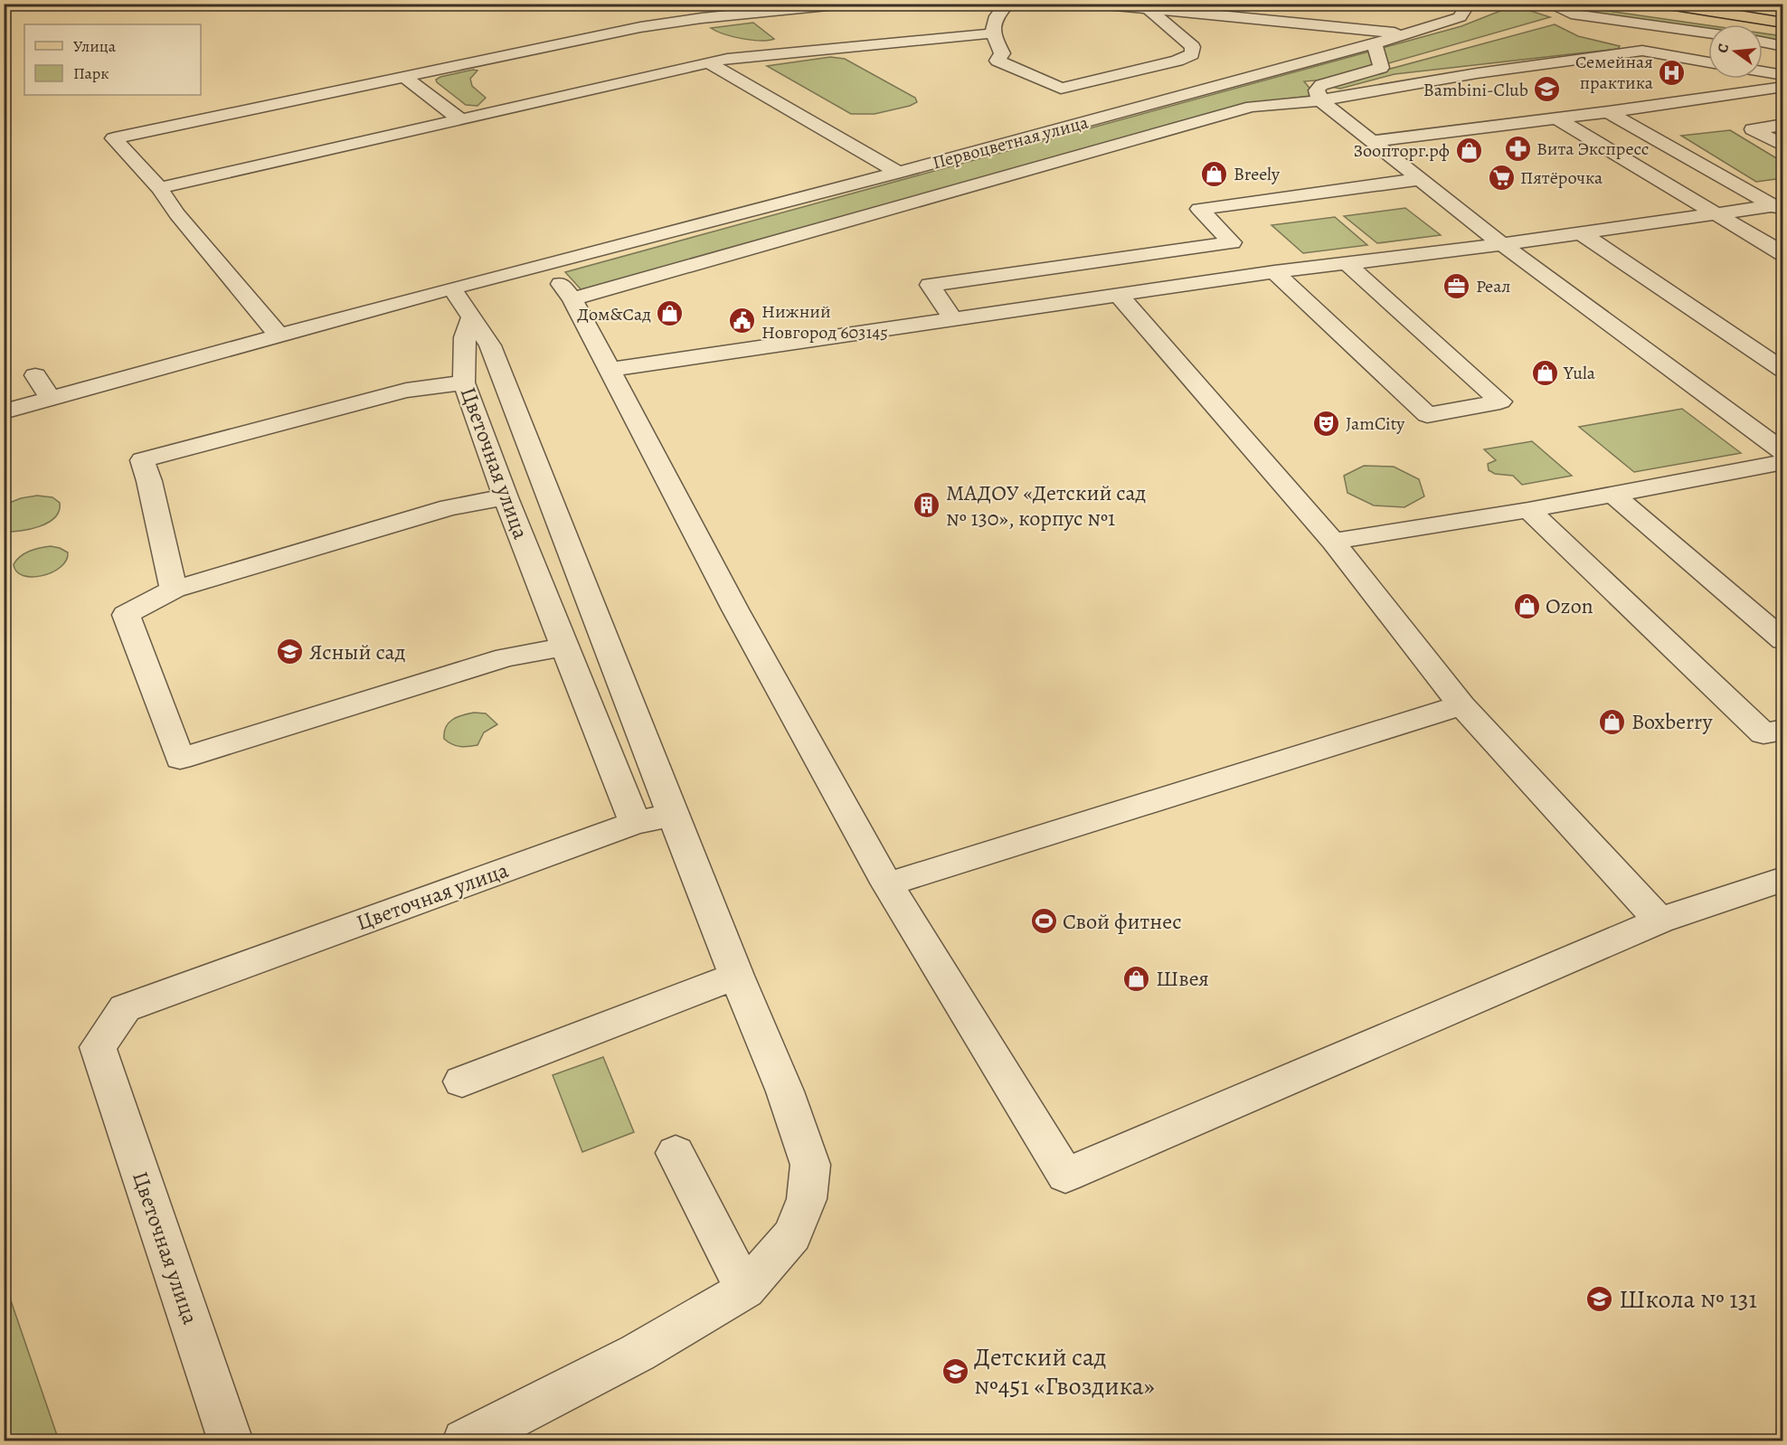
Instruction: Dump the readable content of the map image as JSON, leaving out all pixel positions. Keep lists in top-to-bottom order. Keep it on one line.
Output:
{"streets":{"street":["Первоцветная улица","Цветочная улица"]},"places":{"hospital":["Семейная практика"],"school or university":["Bambini-Club","Ясный сад","Школа № 131","Детский сад №451 «Гвоздика»"],"pharmacy":["Вита Экспресс"],"shop":["Зоопторг.рф","Breely","Дом&Сад","Yula","Ozon","Boxberry","Швея"],"supermarket":["Пятёрочка"],"office":["Реал"],"public building":["Нижний Новгород 603145"],"theatre":["JamCity"],"building":["МАДОУ «Детский сад № 130», корпус №1"],"sports":["Свой фитнес"]},"legend":["Улица","Парк"],"north":"left"}
